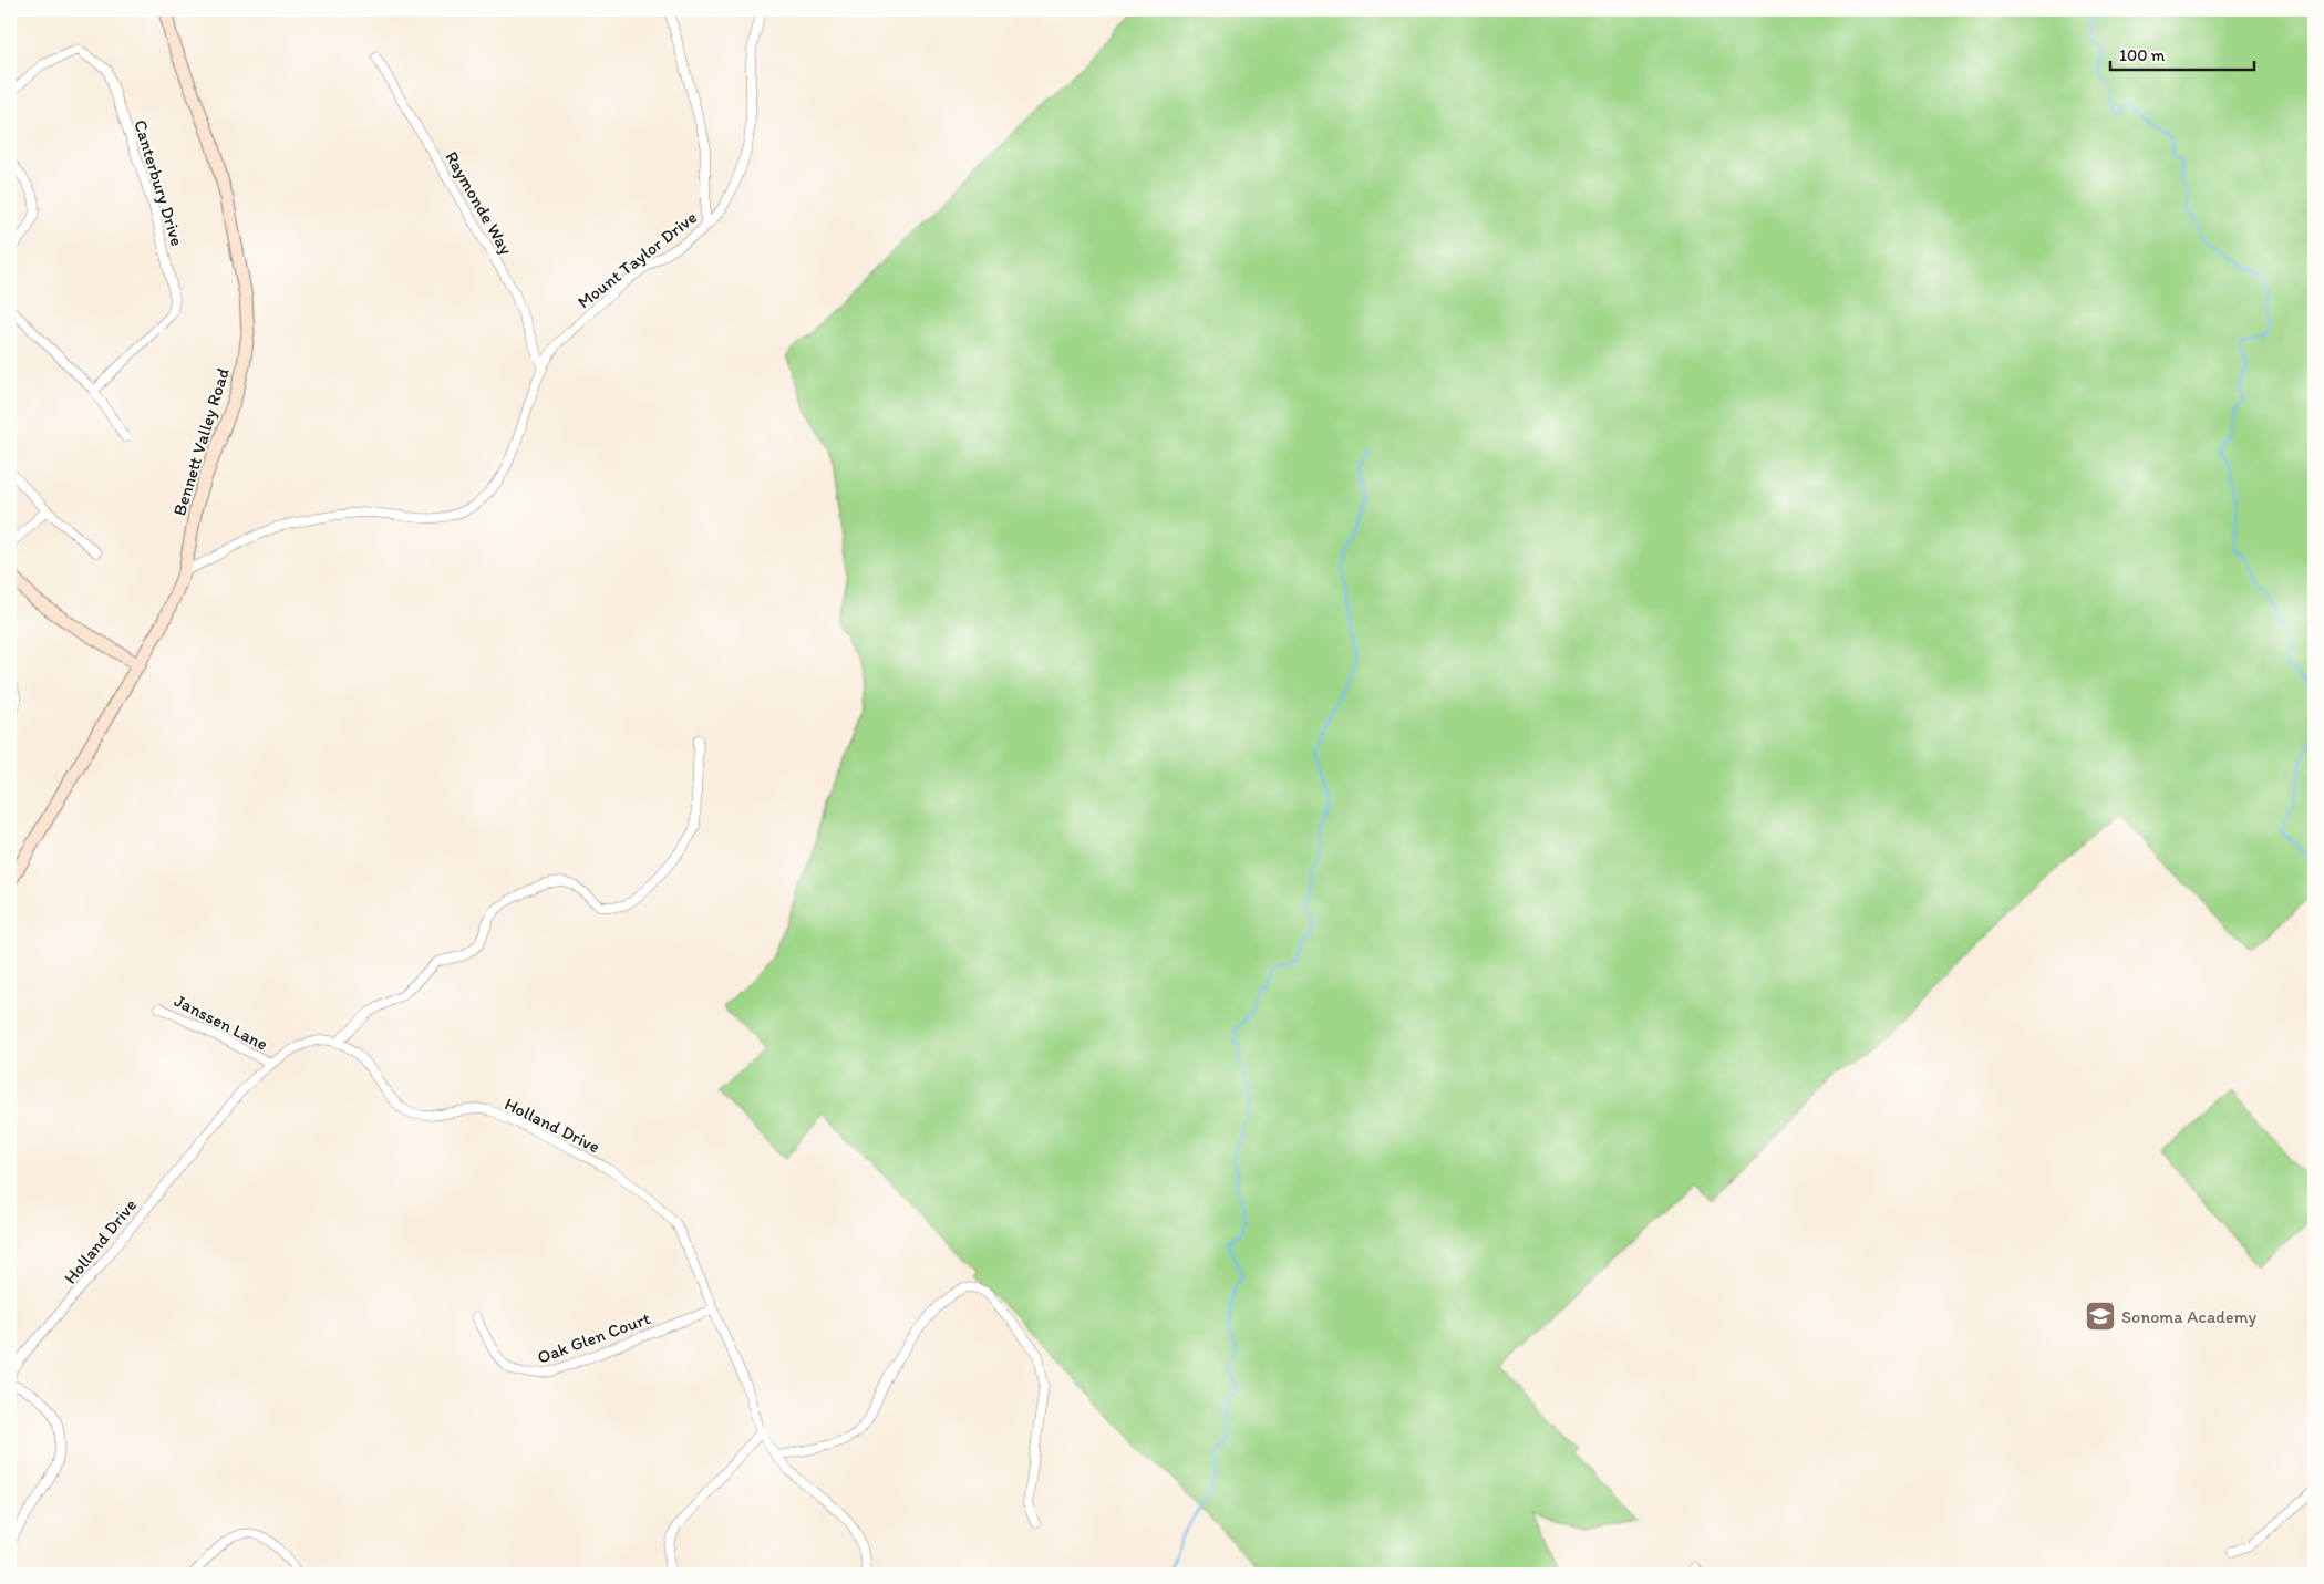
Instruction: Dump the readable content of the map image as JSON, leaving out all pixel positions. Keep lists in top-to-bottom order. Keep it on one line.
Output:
{"streets":{"street":["Canterbury Drive","Raymonde Way","Mount Taylor Drive","Bennett Valley Road","Janssen Lane","Holland Drive","Oak Glen Court"]},"crossings":[["Raymonde Way","Mount Taylor Drive"],["Mount Taylor Drive","Bennett Valley Road"],["Janssen Lane","Holland Drive"],["Holland Drive","Oak Glen Court"]],"places":{"school or university":["Sonoma Academy"]},"scale_bar":"100 m"}
